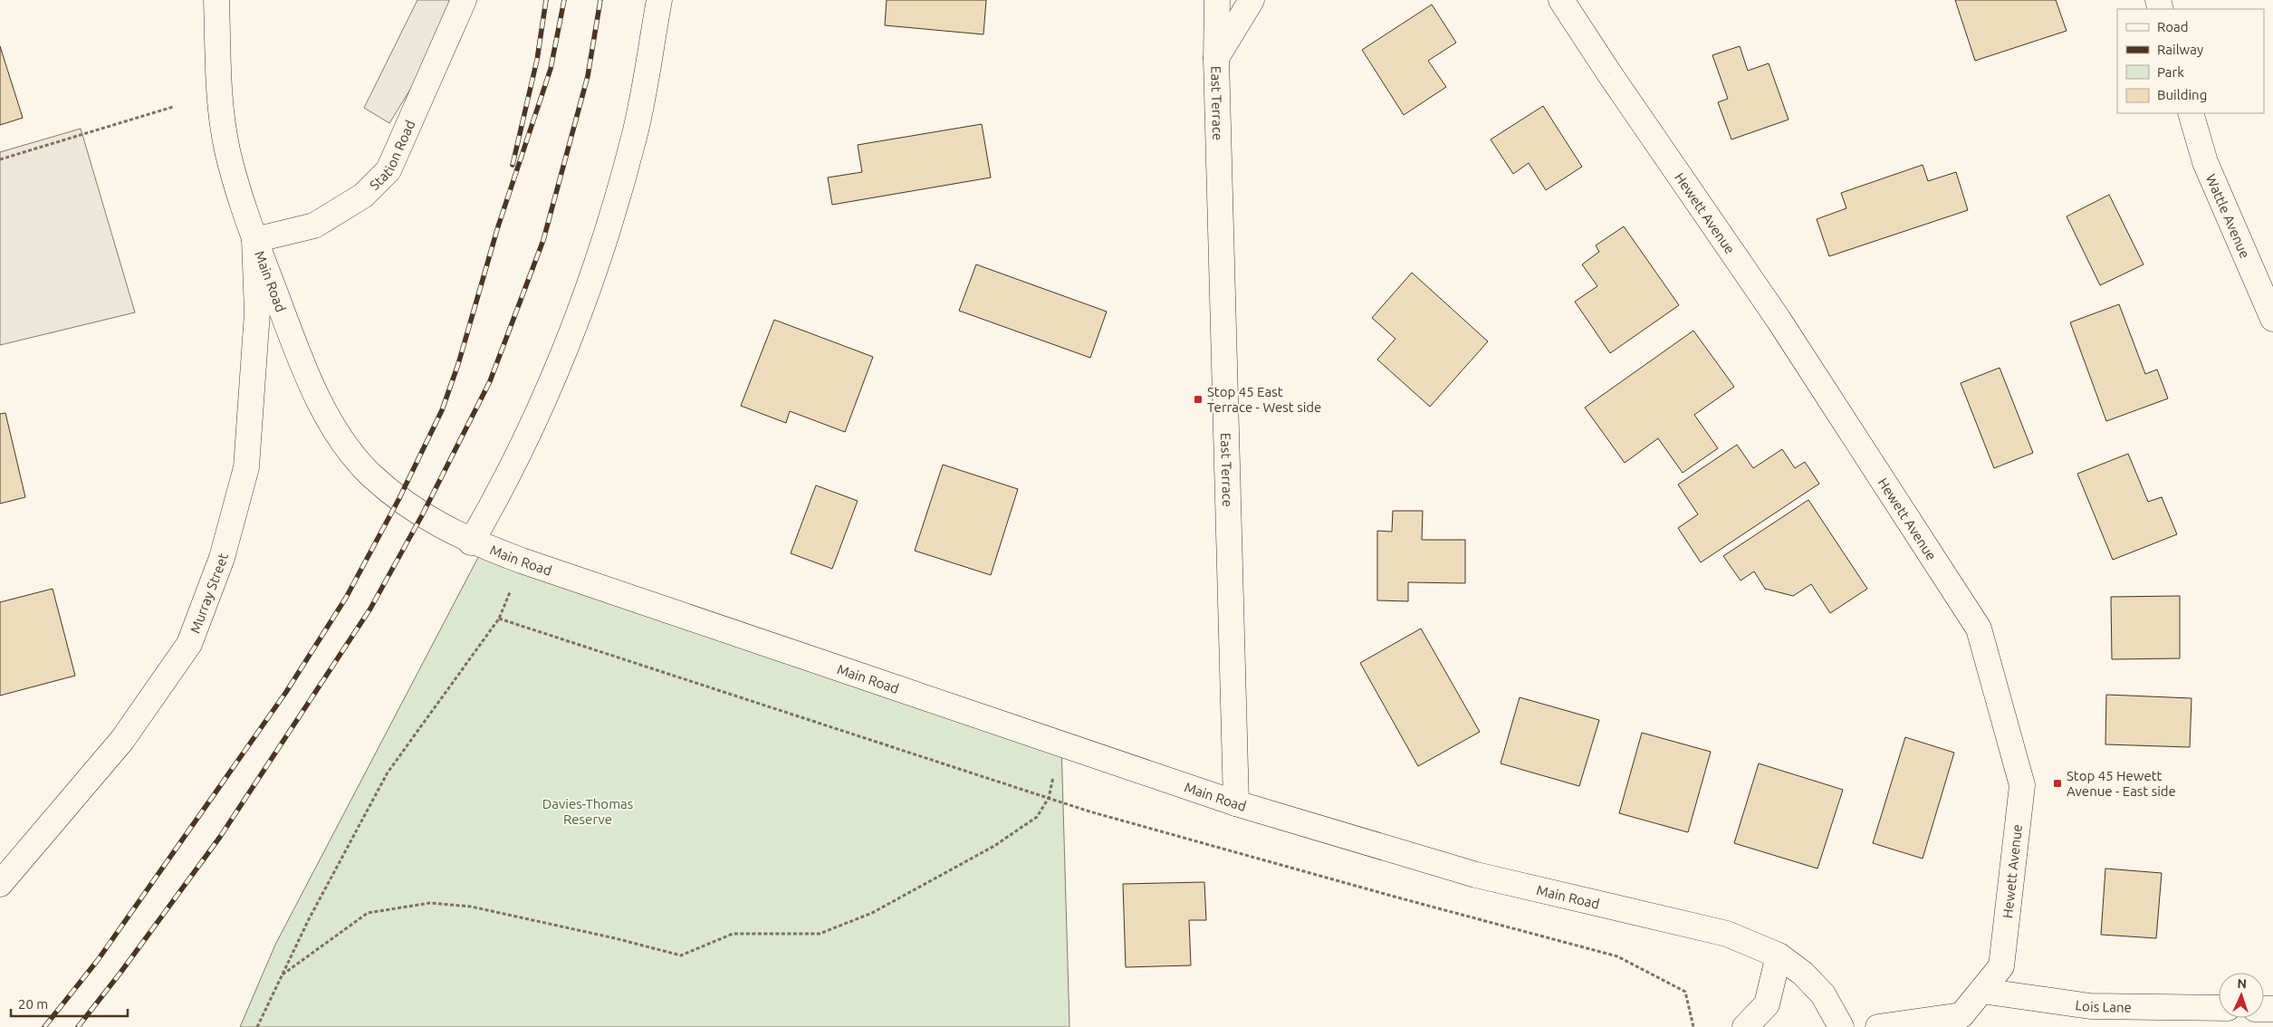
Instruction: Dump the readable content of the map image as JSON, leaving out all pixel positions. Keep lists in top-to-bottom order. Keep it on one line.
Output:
{"streets":{"street":["East Terrace","Station Road","Hewett Avenue","Wattle Avenue","Main Road","Murray Street","Lois Lane"]},"crossings":[["East Terrace","Main Road"],["Station Road","Main Road"],["Station Road","Murray Street"],["Hewett Avenue","Lois Lane"],["Main Road","Murray Street"]],"parks":["Davies-Thomas Reserve"],"places":{"transit":["Stop 45 East Terrace - West side","Stop 45 Hewett Avenue - East side"]},"legend":["Road","Railway","Park","Building"],"scale_bar":"20 m","north":"top"}
